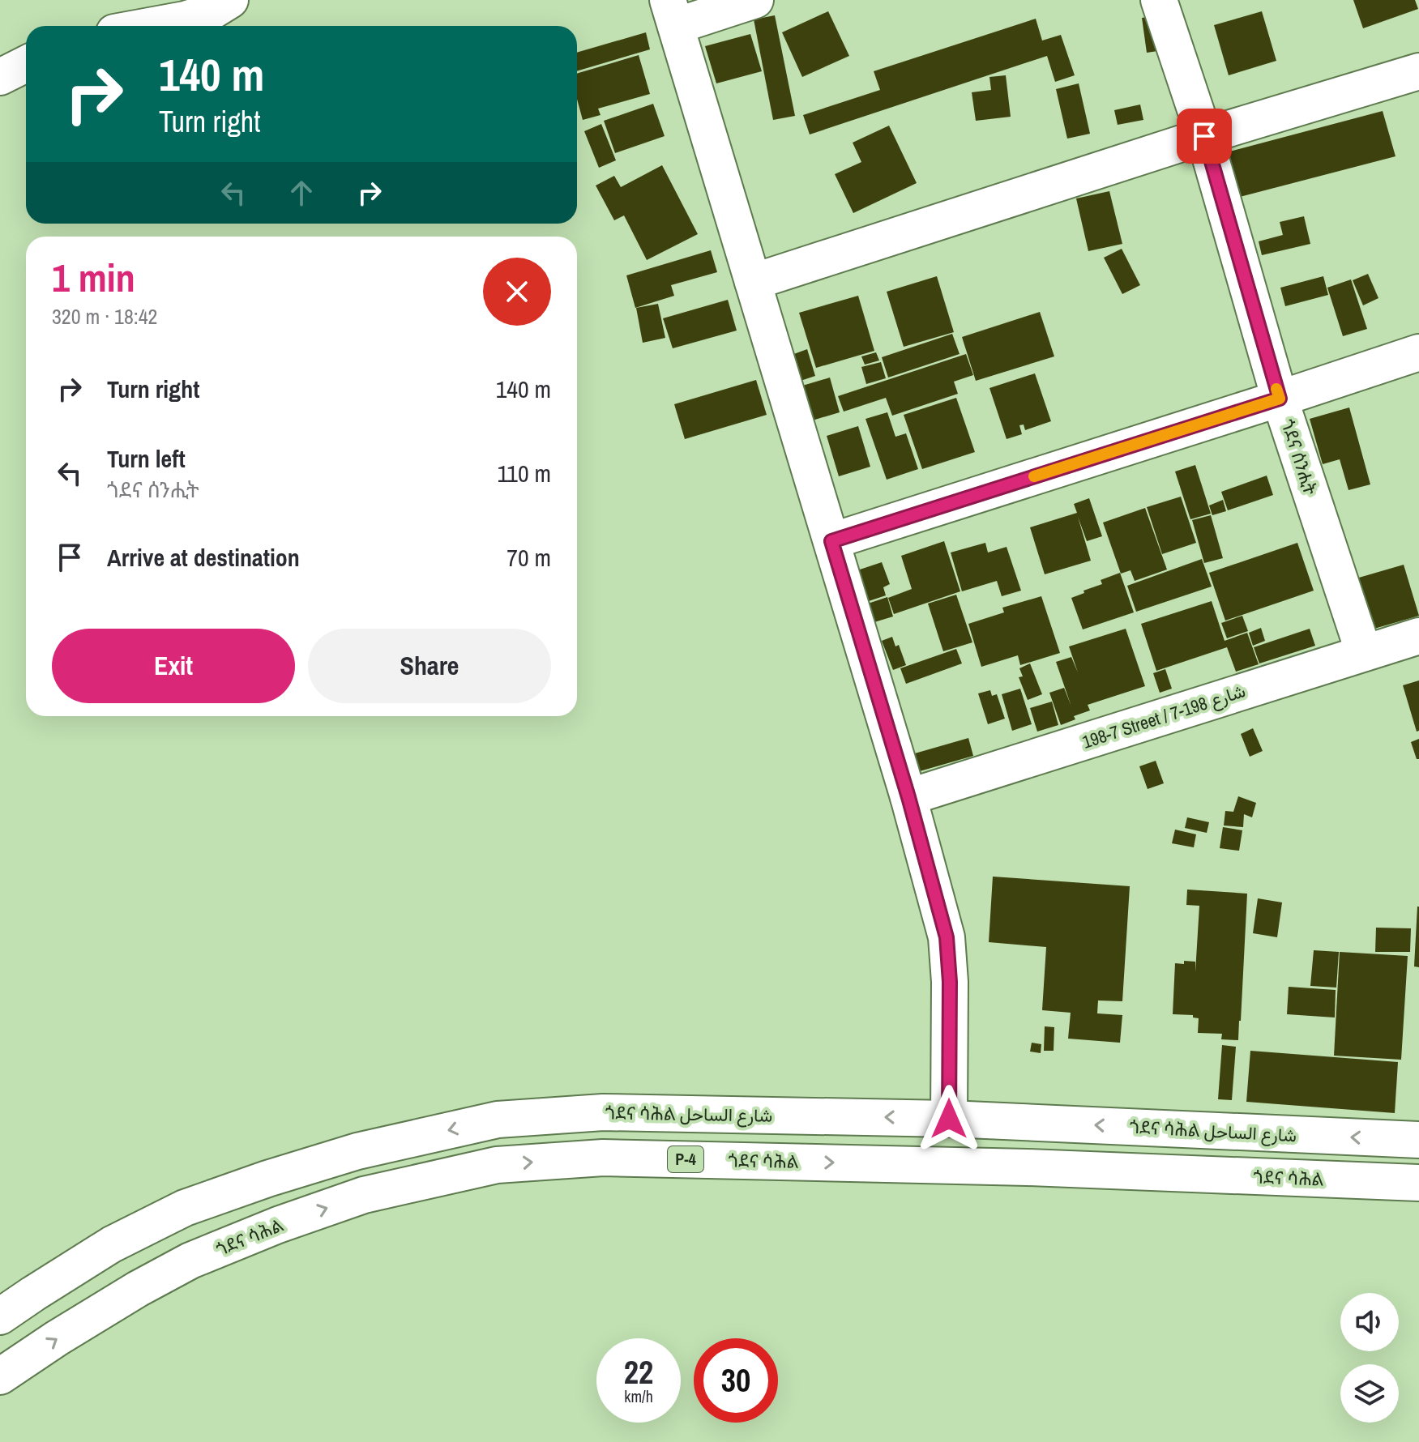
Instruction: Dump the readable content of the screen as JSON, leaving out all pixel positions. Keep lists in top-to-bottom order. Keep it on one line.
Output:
{"streets":{"main road":["ጎደና ሰንሒት","198-7 Street / شارع 198-7","ጎደና ሳሕል شارع الساحل","P-4","ጎደና ሳሕል"]},"crossings":[["ጎደና ሰንሒት","198-7 Street / شارع 198-7"]],"one_way":["ጎደና ሳሕል شارع الساحل","ጎደና ሳሕል"],"page":{"turn":["140 m","Turn right"],"heading":["1 min","320 m · 18:42"],"list":[{"name":"Turn right","value":"140 m"},{"name":"Turn left","note":"ጎደና ሰንሒት","value":"110 m"},{"name":"Arrive at destination","value":"70 m"}],"buttons":["Exit","Share"],"speed":"22 km/h","limit":"30"}}
